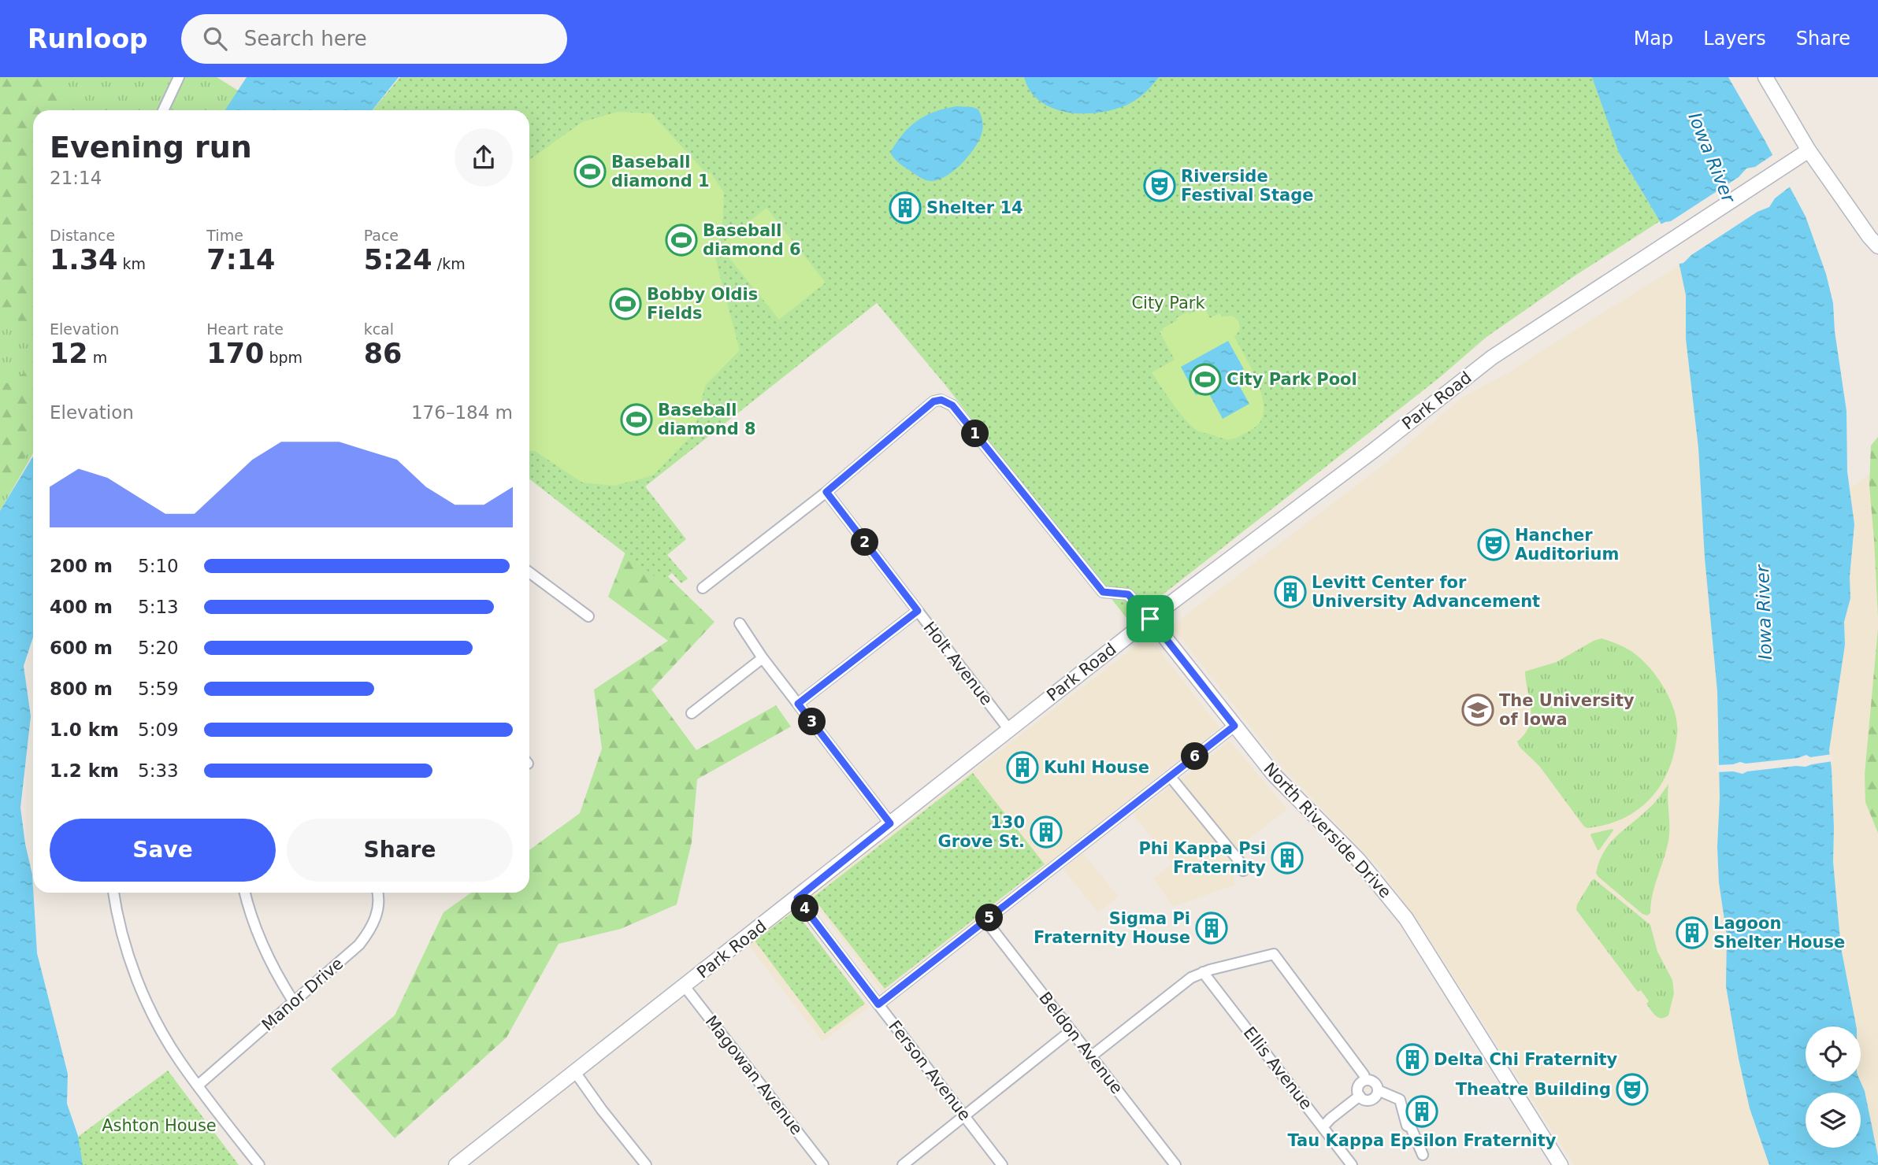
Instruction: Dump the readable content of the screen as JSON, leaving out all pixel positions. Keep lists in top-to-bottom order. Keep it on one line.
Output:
{"streets":{"street":["Park Road","Holt Avenue","North Riverside Drive","Manor Drive","Beldon Avenue","Ellis Avenue","Ferson Avenue","Magowan Avenue"]},"crossings":[["Park Road","Holt Avenue"],["Park Road","North Riverside Drive"],["Park Road","Ferson Avenue"],["Park Road","Magowan Avenue"]],"water":["Iowa River"],"parks":["City Park","Ashton House"],"places":{"sports":["Baseball diamond 1","Baseball diamond 6","Bobby Oldis Fields","City Park Pool","Baseball diamond 8"],"theatre":["Riverside Festival Stage","Hancher Auditorium","Theatre Building"],"building":["Shelter 14","Levitt Center for University Advancement","Kuhl House","130 Grove St.","Phi Kappa Psi Fraternity","Sigma Pi Fraternity House","Lagoon Shelter House","Delta Chi Fraternity","Tau Kappa Epsilon Fraternity"],"school or university":["The University of Iowa"]},"page":{"header":"Runloop","search":"Search here","nav":["Map","Layers","Share"],"heading":["Evening run","21:14"],"stats":[["Distance","1.34 km"],["Time","7:14"],["Pace","5:24 /km"],["Elevation","12 m"],["Heart rate","170 bpm"],["kcal","86"]],"chart":["Elevation","176–184 m"],"pins":["1","2","3","6","4","5"],"list":[{"name":"200 m","note":"5:10"},{"name":"400 m","note":"5:13"},{"name":"600 m","note":"5:20"},{"name":"800 m","note":"5:59"},{"name":"1.0 km","note":"5:09"},{"name":"1.2 km","note":"5:33"}],"buttons":["Save","Share"]}}
